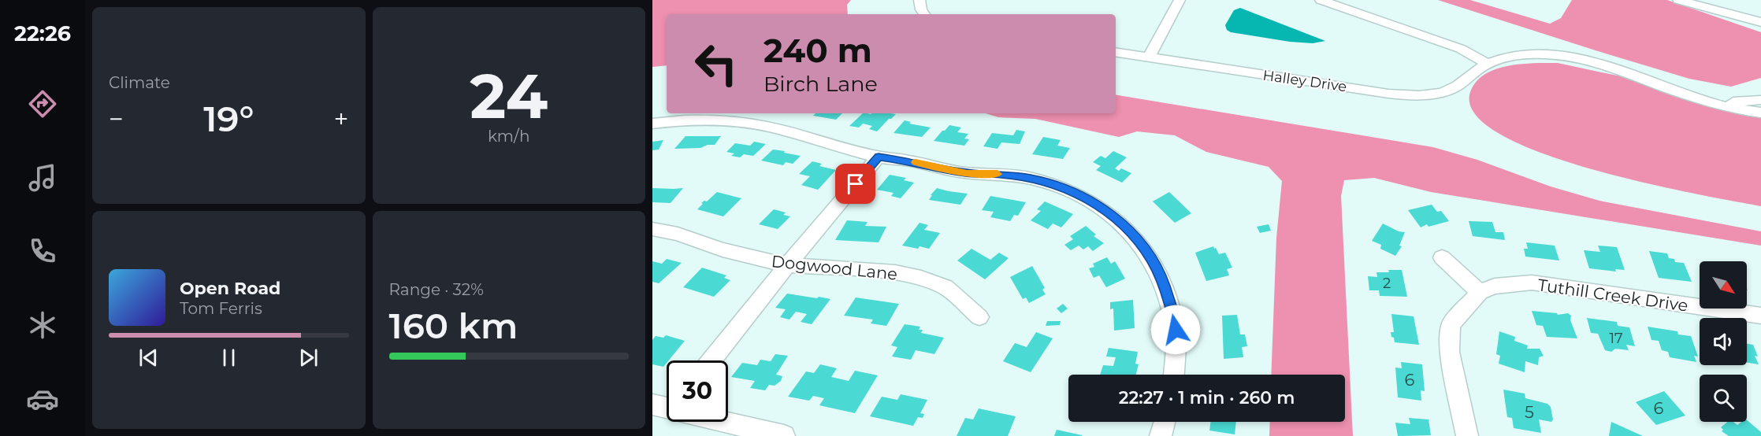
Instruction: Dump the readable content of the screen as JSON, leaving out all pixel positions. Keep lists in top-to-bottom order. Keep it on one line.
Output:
{"streets":{"street":["Halley Drive","Dogwood Lane","Tuthill Creek Drive"]},"house_numbers":["2","17","6","6","5"],"north":"bottom right","page":{"tabs":"22:26","tile":["Climate",["24","km/h"],["Range · 32%","160 km"]],"turn":["240 m","Birch Lane"],"heat":["−","19°","+"],"song":["Open Road","Tom Ferris"],"limit":"30","trip":"22:27 · 1 min · 260 m"}}
